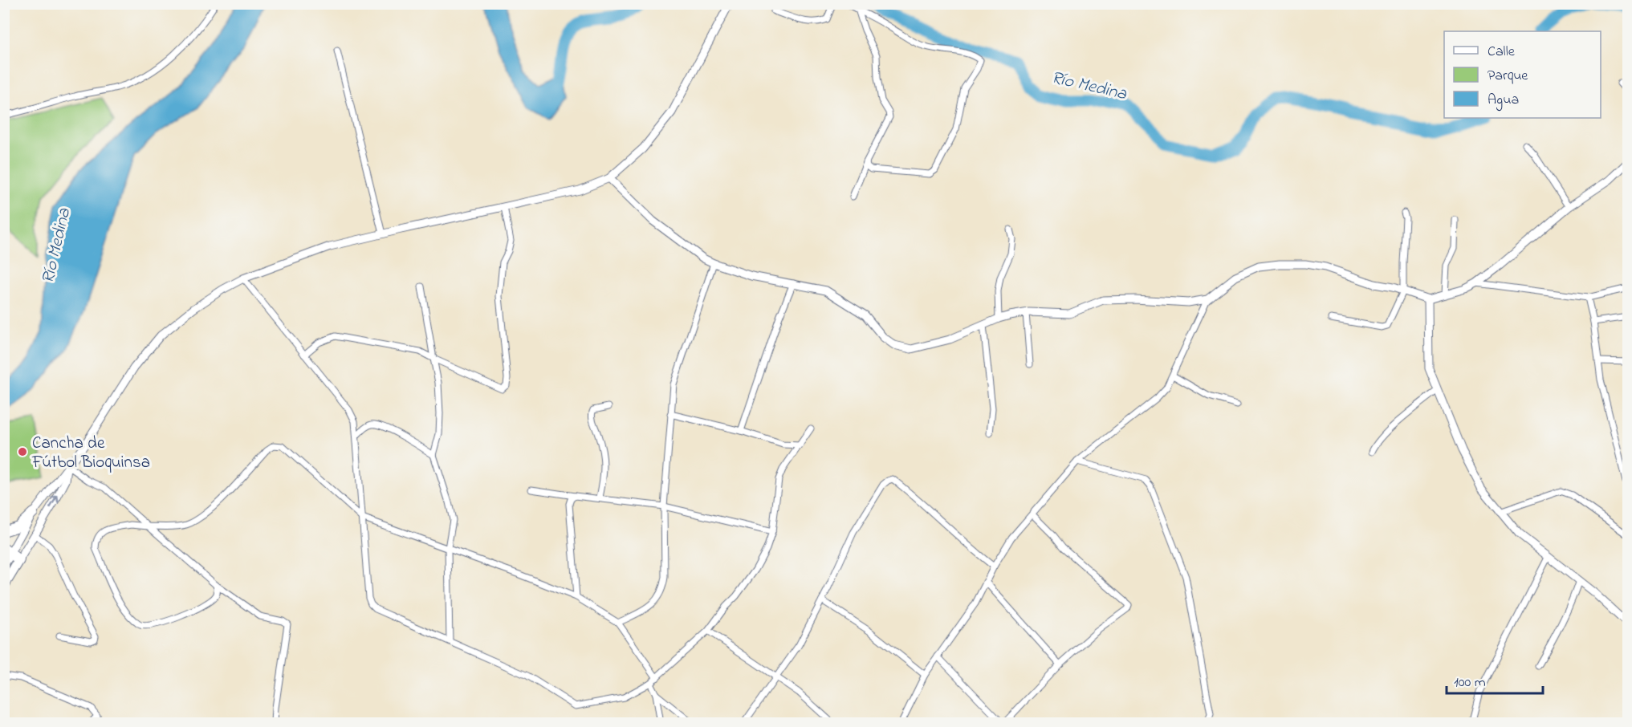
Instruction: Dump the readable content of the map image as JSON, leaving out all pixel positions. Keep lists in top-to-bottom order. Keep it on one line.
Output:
{"water":["Río Medina"],"places":["Cancha de Fútbol Bioquinsa"],"legend":["Calle","Parque","Agua"],"scale_bar":"100 m"}
